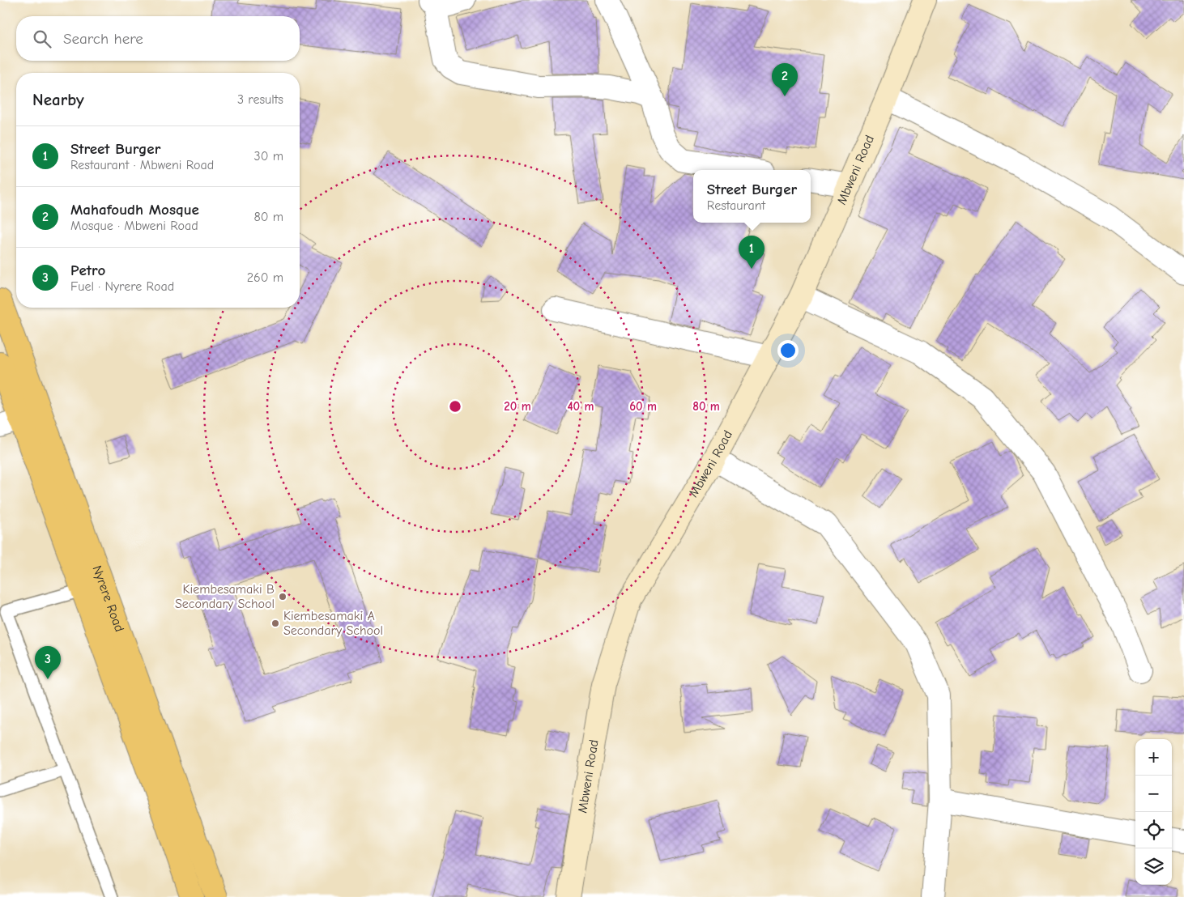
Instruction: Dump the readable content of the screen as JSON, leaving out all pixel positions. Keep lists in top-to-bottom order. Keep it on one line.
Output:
{"streets":{"main road":["Nyrere Road"],"street":["Mbweni Road"]},"places":["Kiembesamaki B Secondary School","Kiembesamaki A Secondary School"],"page":{"search":"Search here","pins":["2","1","3"],"heading":["Nearby","3 results"],"list":[{"mark":"1","name":"Street Burger","note":"Restaurant · Mbweni Road","value":"30 m"},{"mark":"2","name":"Mahafoudh Mosque","note":"Mosque · Mbweni Road","value":"80 m"},{"mark":"3","name":"Petro","note":"Fuel · Nyrere Road","value":"260 m"}],"popup":["Street Burger","Restaurant"],"map_buttons":["+","−"]},"rings":["20 m","40 m","60 m","80 m"]}
